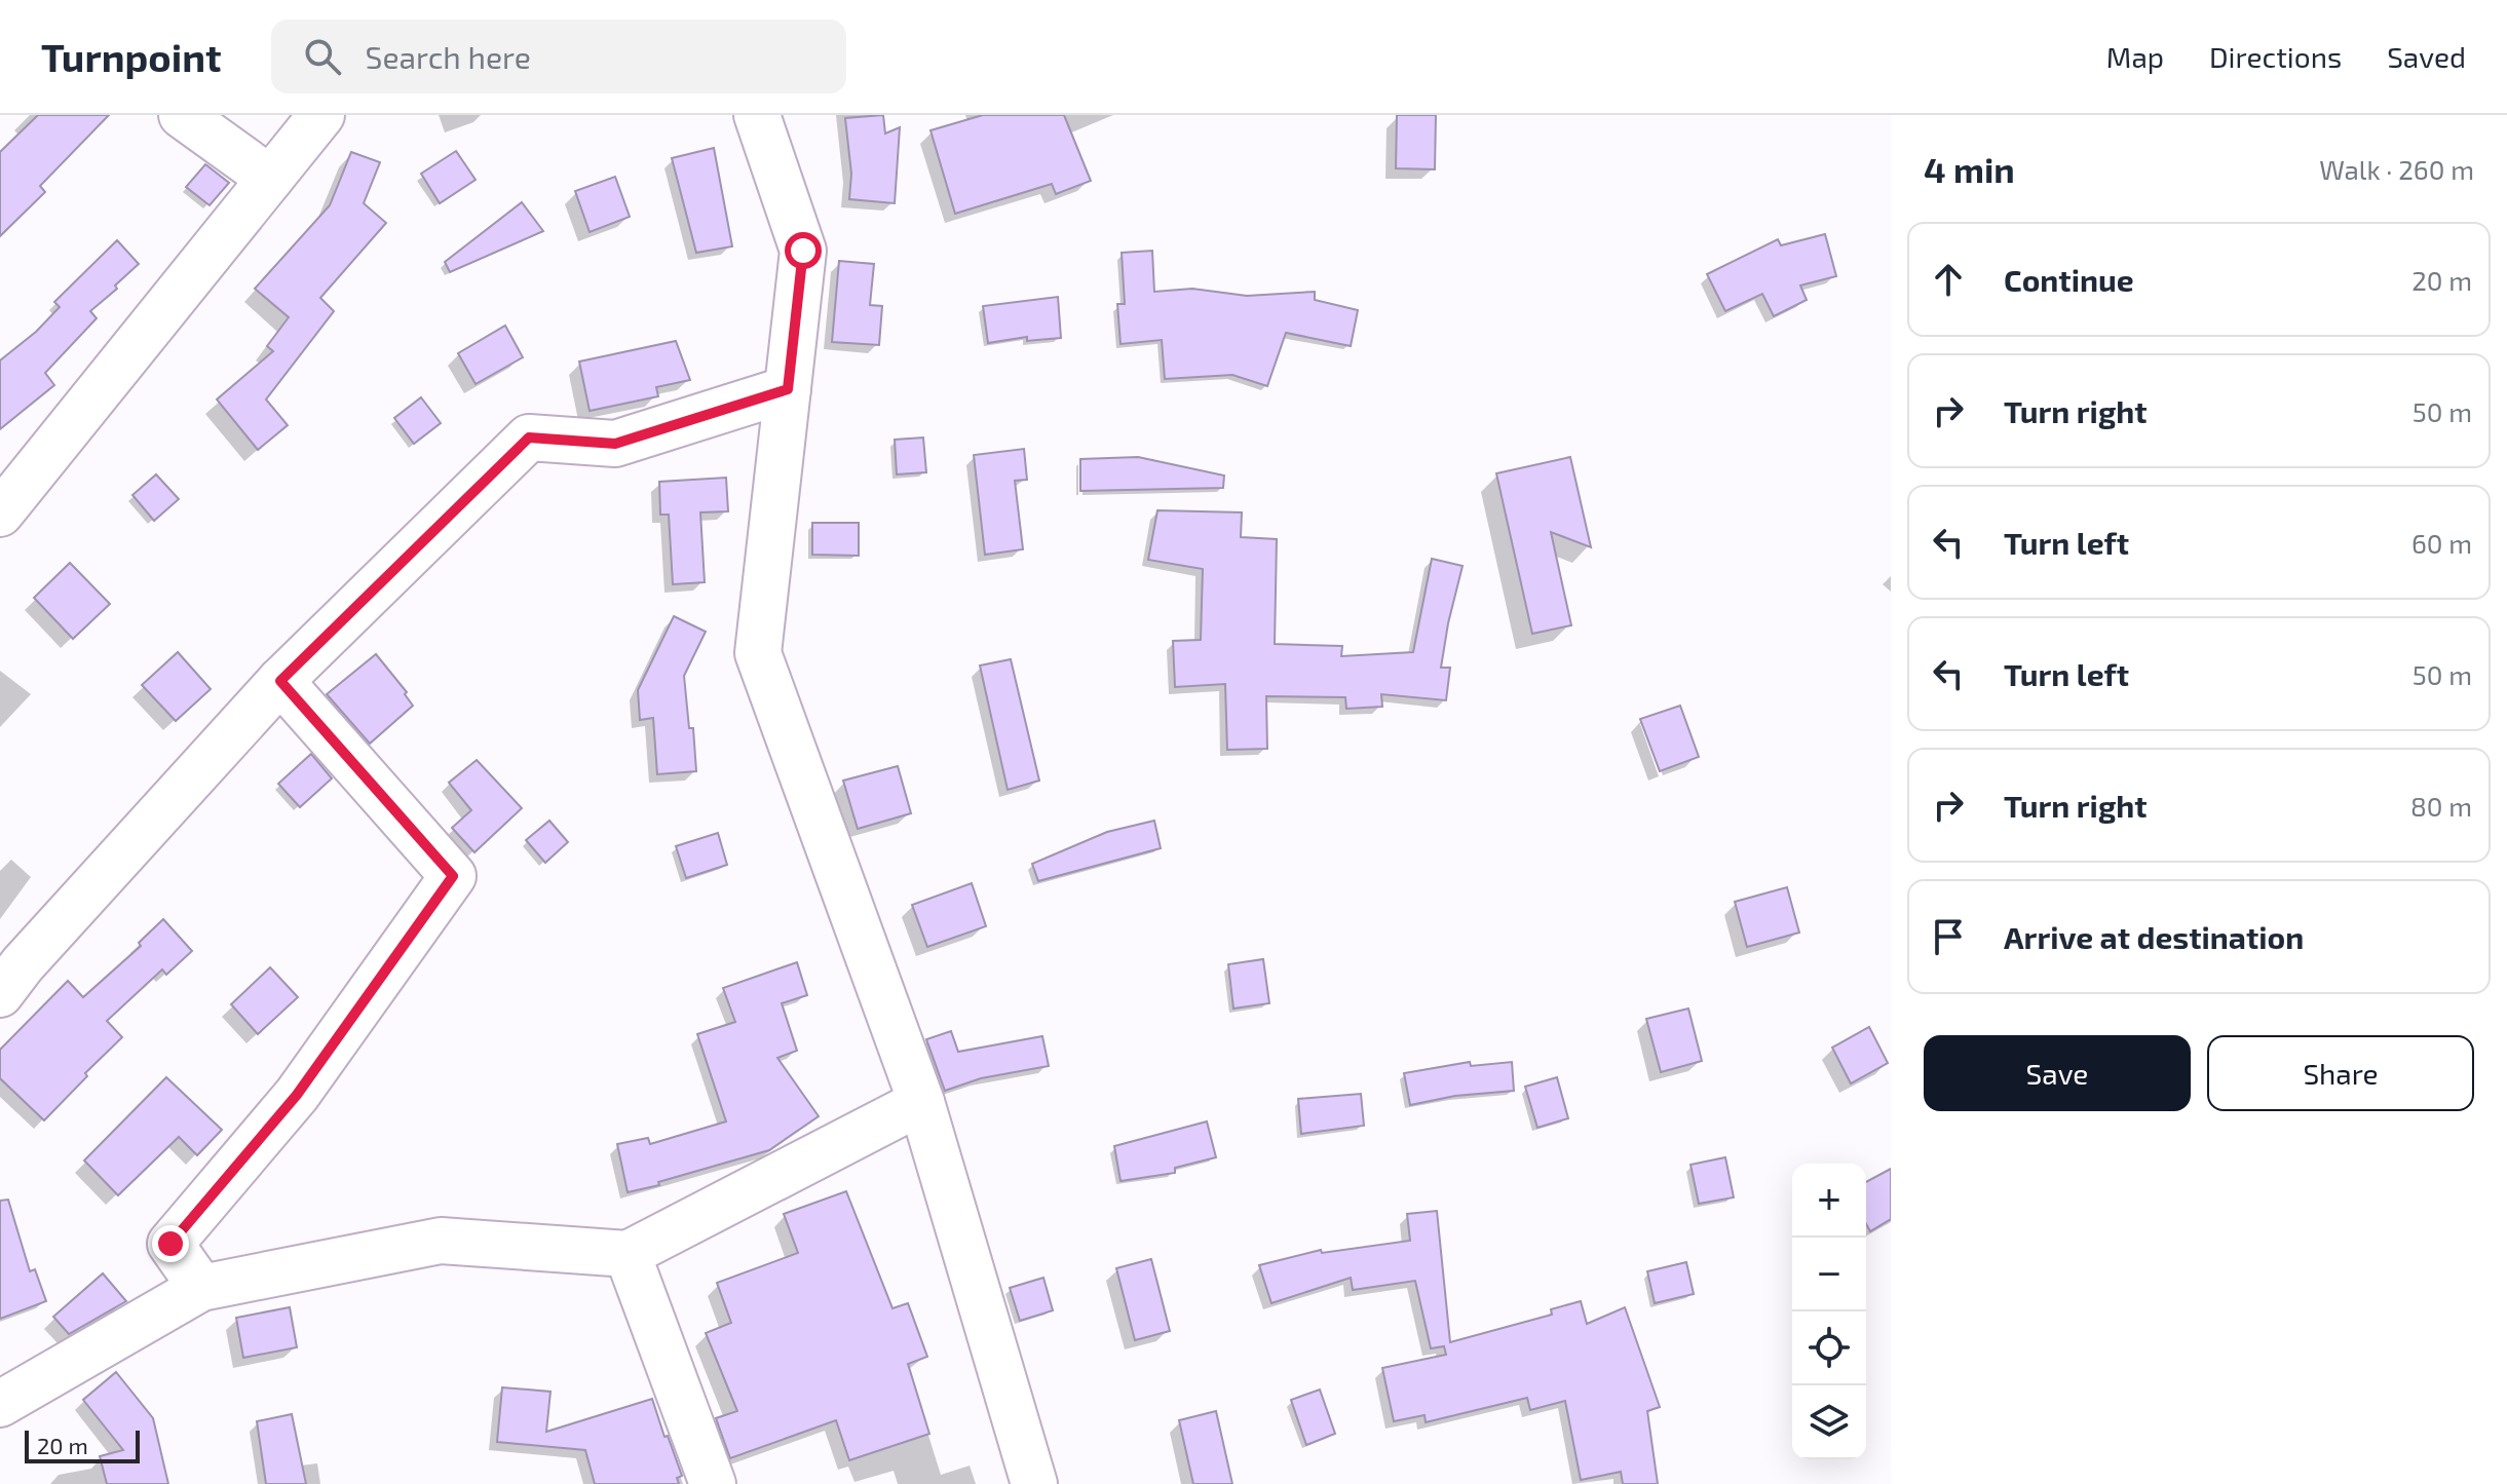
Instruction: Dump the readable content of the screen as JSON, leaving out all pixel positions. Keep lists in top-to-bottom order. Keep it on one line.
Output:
{"scale_bar":"20 m","page":{"header":"Turnpoint","search":"Search here","nav":["Map","Directions","Saved"],"heading":["4 min","Walk · 260 m"],"list":[["Continue","20 m"],["Turn right","50 m"],["Turn left","60 m"],["Turn left","50 m"],["Turn right","80 m"],"Arrive at destination"],"buttons":["Save","Share"],"map_buttons":["+","−"],"scale":"20 m"}}
